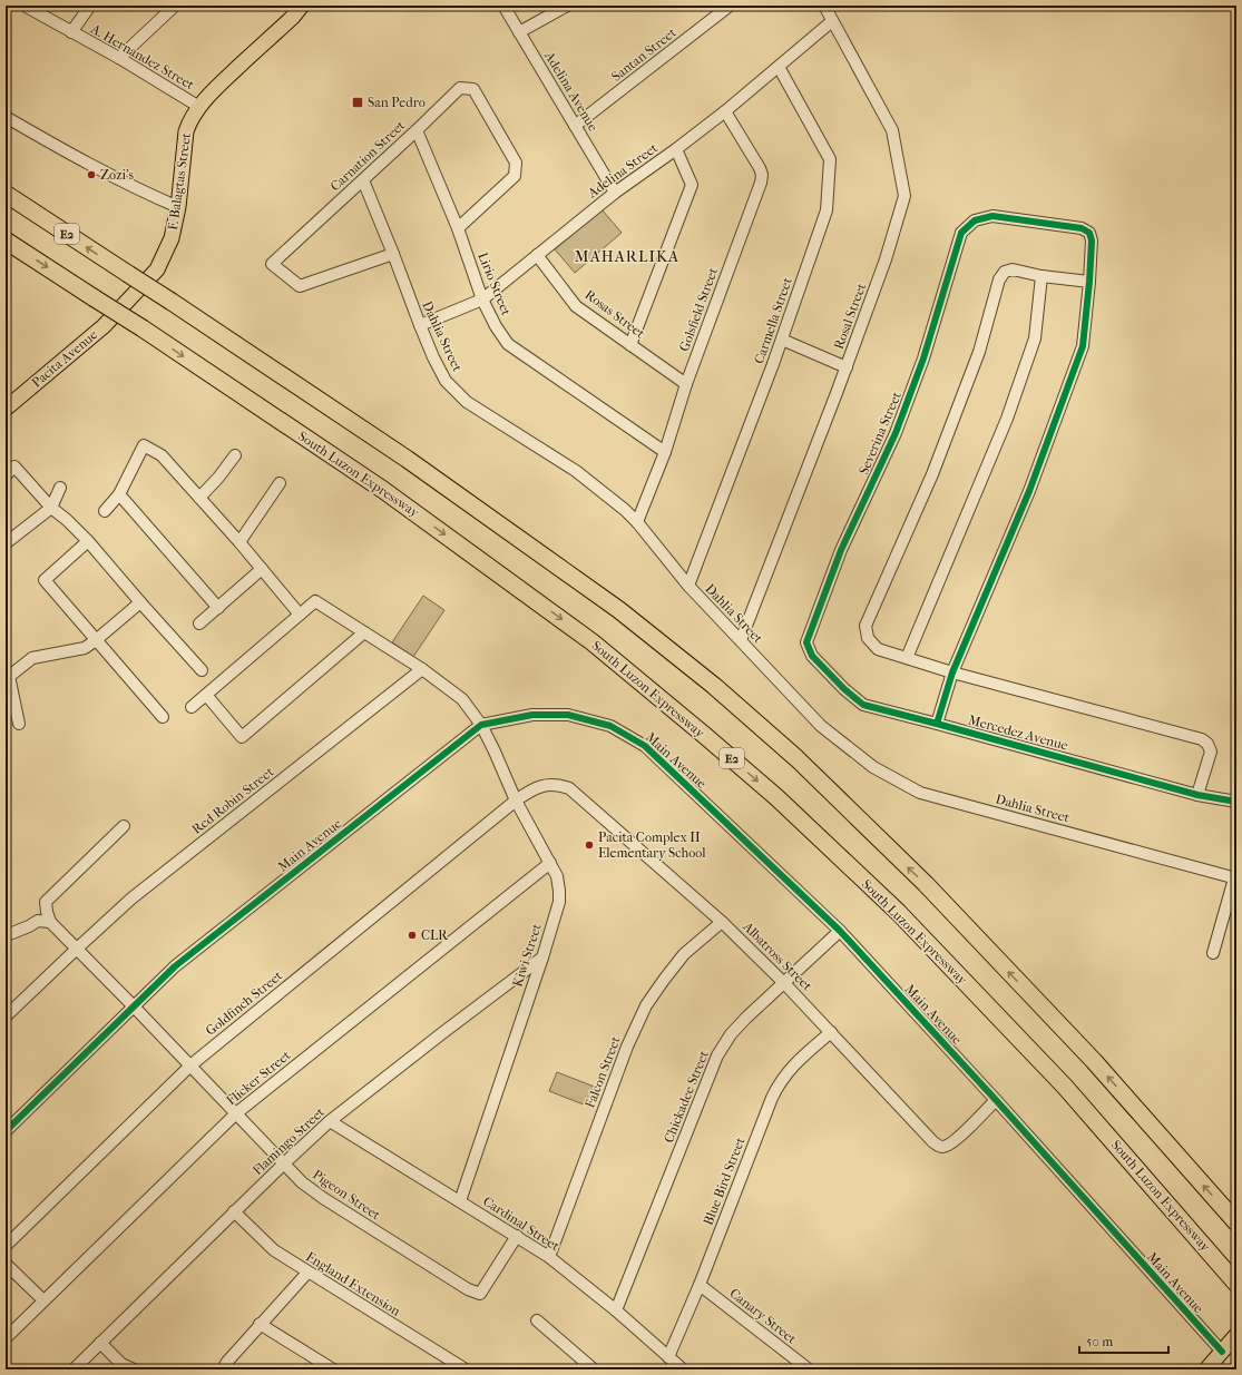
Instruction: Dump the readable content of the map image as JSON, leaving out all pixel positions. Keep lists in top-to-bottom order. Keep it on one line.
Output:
{"streets":{"highway":["E2","South Luzon Expressway"],"main road":["F. Balagtas Street","Pacita Avenue"],"street":["Santan Street","A. Hernandez Street","Adelina Avenue","Carnation Street","Adelina Street","Lirio Street","Golsfield Street","Rosas Street","Rosal Street","Carmella Street","Dahlia Street","Severina Street","Mercedez Avenue","Main Avenue","Red Robin Street","Kiwi Street","Albatross Street","Goldfinch Street","Falcon Street","Flicker Street","Chickadee Street","Flamingo Street","Blue Bird Street","Pigeon Street","Cardinal Street","England Extension","Canary Street"]},"crossings":[["Santan Street","Adelina Avenue"],["A. Hernandez Street","F. Balagtas Street"],["Adelina Avenue","Adelina Street"],["Carnation Street","Lirio Street"],["Carnation Street","Dahlia Street"],["Adelina Street","Lirio Street"],["Adelina Street","Golsfield Street"],["Adelina Street","Rosas Street"],["Adelina Street","Rosal Street"],["Adelina Street","Carmella Street"],["Adelina Street","Dahlia Street"],["F. Balagtas Street","Pacita Avenue"],["Lirio Street","Golsfield Street"],["Golsfield Street","Rosas Street"],["Golsfield Street","Dahlia Street"],["Rosal Street","Dahlia Street"],["Carmella Street","Dahlia Street"],["Severina Street","Mercedez Avenue"],["Main Avenue","Kiwi Street"],["Main Avenue","Albatross Street"],["Main Avenue","Chickadee Street"],["Main Avenue","Pigeon Street"],["Red Robin Street","Pigeon Street"],["Kiwi Street","Albatross Street"],["Kiwi Street","Goldfinch Street"],["Kiwi Street","Flicker Street"],["Kiwi Street","Flamingo Street"],["Kiwi Street","Cardinal Street"],["Albatross Street","Goldfinch Street"],["Albatross Street","Falcon Street"],["Albatross Street","Chickadee Street"],["Albatross Street","Blue Bird Street"],["Goldfinch Street","Pigeon Street"],["Falcon Street","Cardinal Street"],["Flicker Street","Pigeon Street"],["Chickadee Street","Cardinal Street"],["Flamingo Street","Pigeon Street"],["Flamingo Street","Cardinal Street"],["Flamingo Street","England Extension"],["Blue Bird Street","Cardinal Street"],["Blue Bird Street","Canary Street"],["Pigeon Street","Cardinal Street"]],"districts":["MAHARLIKA"],"places":{"transit":["San Pedro"],"other":["Zozi's","Pacita Complex II Elementary School","CLR"]},"scale_bar":"50 m"}
